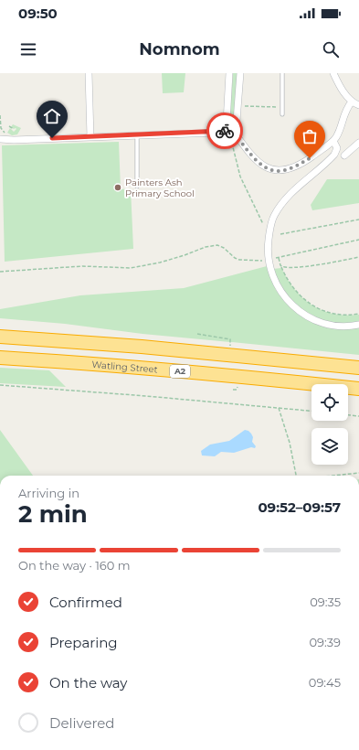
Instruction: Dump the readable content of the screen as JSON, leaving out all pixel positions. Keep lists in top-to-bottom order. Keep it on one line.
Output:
{"streets":{"highway":["Watling Street","A2"]},"places":["Painters Ash Primary School"],"page":{"status":"09:50","header":"Nomnom","heading":["2 min","Arriving in","09:52–09:57"],"bar":"On the way · 160 m","list":[["Confirmed","09:35"],["Preparing","09:39"],["On the way","09:45"],"Delivered"]}}
